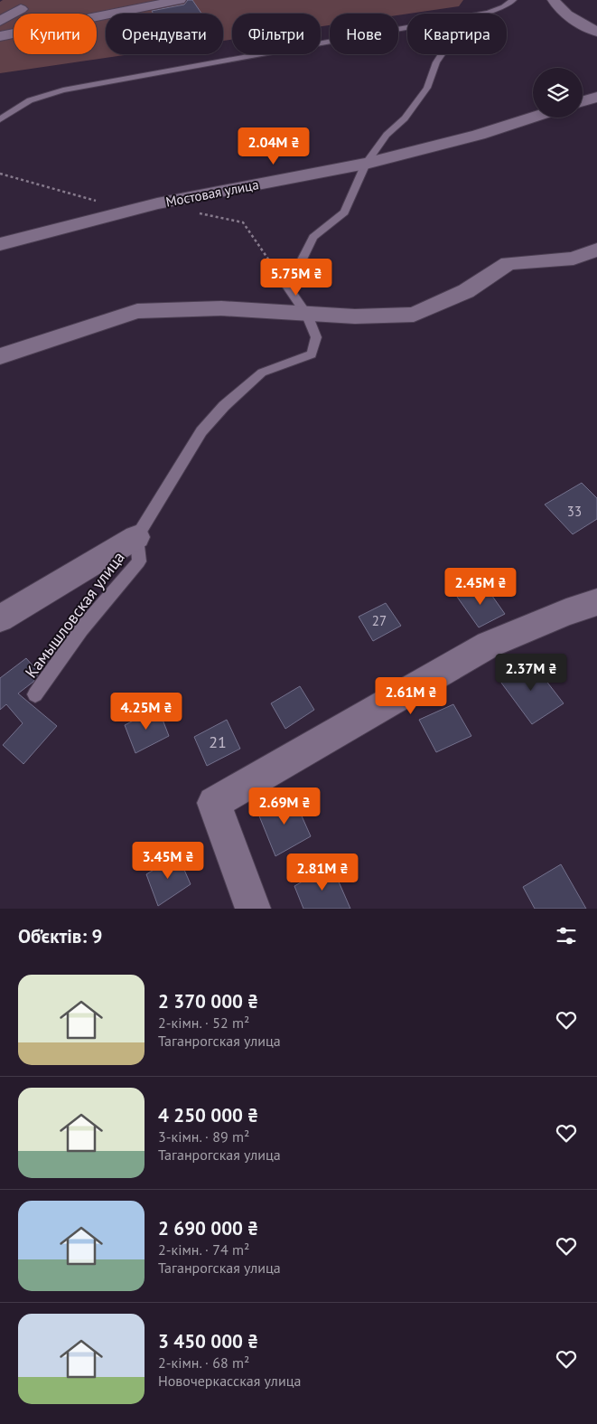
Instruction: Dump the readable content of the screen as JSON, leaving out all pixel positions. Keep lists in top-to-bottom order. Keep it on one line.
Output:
{"streets":{"street":["Мостовая улица"],"lane":["Камышловская улица"]},"crossings":[["Мостовая улица","Камышловская улица"]],"house_numbers":["33","27","21"],"page":{"chip":["Купити","Орендувати","Фільтри","Нове","Квартира"],"price":["2.04M ₴","5.75M ₴","2.45M ₴","2.37M ₴","2.61M ₴","4.25M ₴","2.69M ₴","3.45M ₴","2.81M ₴"],"heading":"Об’єктів: 9","list":[{"name":"2 370 000 ₴","note":"2-кімн. · 52 m² · Таганрогская улица"},{"name":"4 250 000 ₴","note":"3-кімн. · 89 m² · Таганрогская улица"},{"name":"2 690 000 ₴","note":"2-кімн. · 74 m² · Таганрогская улица"},{"name":"3 450 000 ₴","note":"2-кімн. · 68 m² · Новочеркасская улица"}]}}
